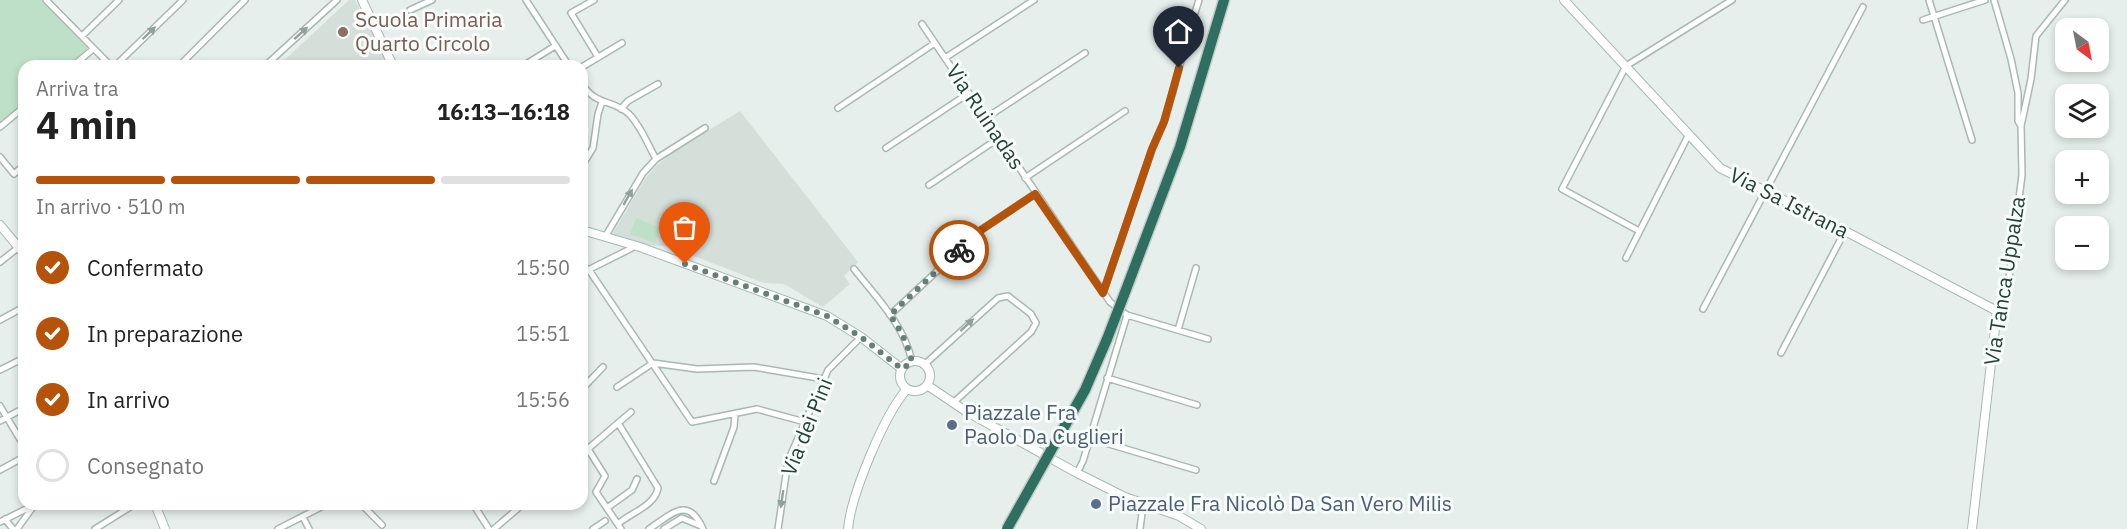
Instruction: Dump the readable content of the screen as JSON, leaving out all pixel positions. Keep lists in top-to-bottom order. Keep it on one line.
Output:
{"streets":{"street":["Via Ruinadas","Via Sa Istrana","Via Tanca Uppalza","Via dei Pini"]},"crossings":[["Via Sa Istrana","Via Tanca Uppalza"]],"one_way":["Via dei Pini"],"places":["Scuola Primaria Quarto Circolo","Piazzale Fra Paolo Da Cuglieri","Piazzale Fra Nicolò Da San Vero Milis"],"north":"bottom right","page":{"map_buttons":["+","−"],"heading":["4 min","Arriva tra","16:13–16:18"],"bar":"In arrivo · 510 m","list":[["Confermato","15:50"],["In preparazione","15:51"],["In arrivo","15:56"],"Consegnato"]}}
